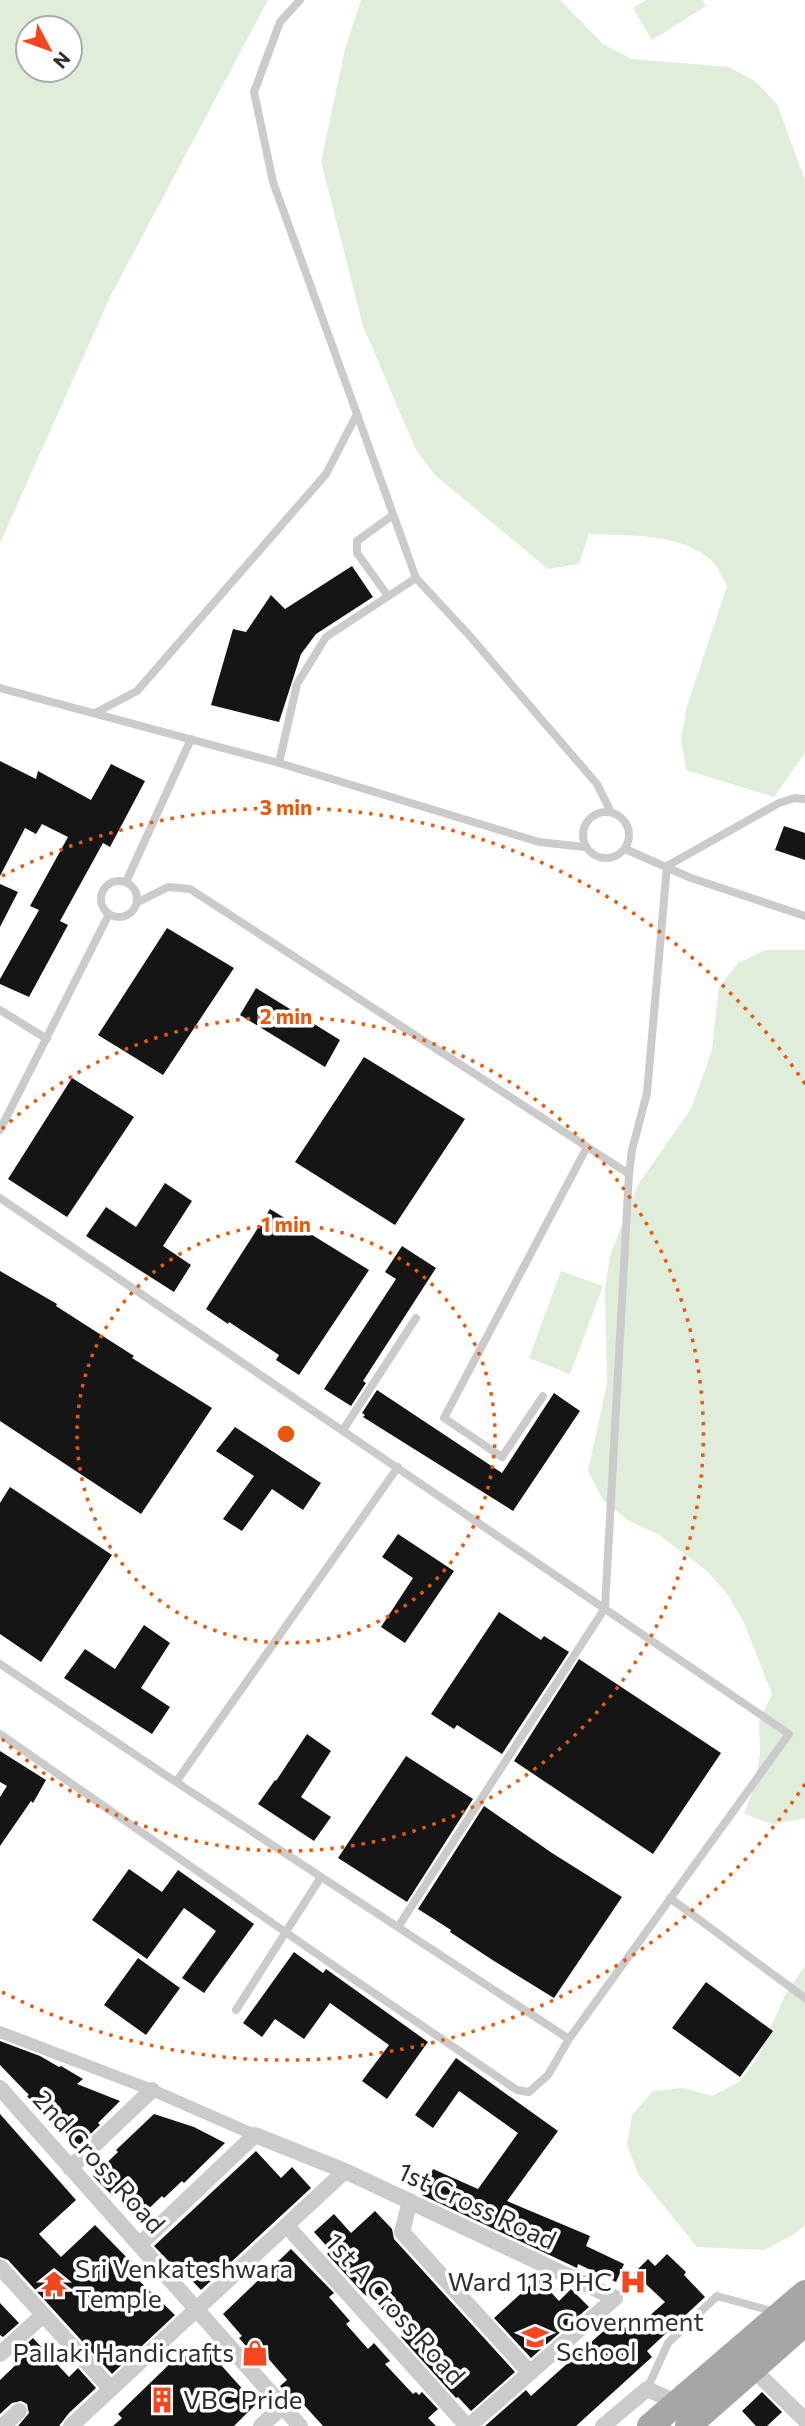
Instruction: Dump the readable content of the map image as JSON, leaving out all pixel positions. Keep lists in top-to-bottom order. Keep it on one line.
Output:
{"streets":{"street":["2nd Cross Road","1st Cross Road","1st A Cross Road"]},"crossings":[["1st Cross Road","1st A Cross Road"]],"places":{"hospital":["Ward 113 PHC"],"temple":["Sri Venkateshwara Temple"],"school or university":["Government School"],"shop":["Pallaki Handicrafts"],"building":["VBC Pride"]},"north":"bottom right","rings":["3 min","2 min","1 min"]}
